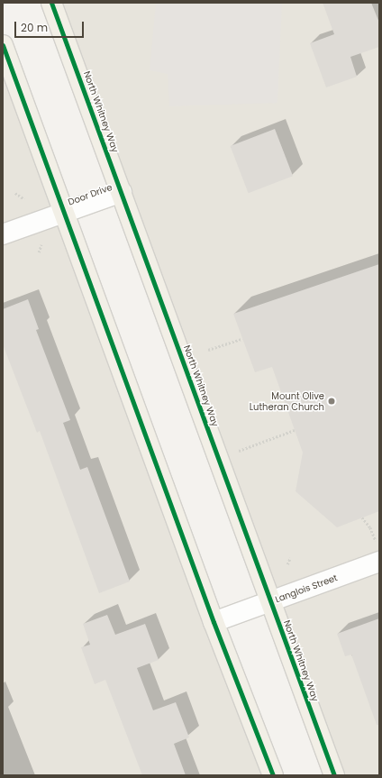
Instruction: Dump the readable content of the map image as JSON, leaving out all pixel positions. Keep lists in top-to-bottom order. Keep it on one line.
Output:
{"streets":{"main road":["North Whitney Way"],"street":["Door Drive","Langlois Street"]},"crossings":[["North Whitney Way","Door Drive"],["North Whitney Way","Langlois Street"]],"places":["Mount Olive Lutheran Church"],"scale_bar":"20 m"}
